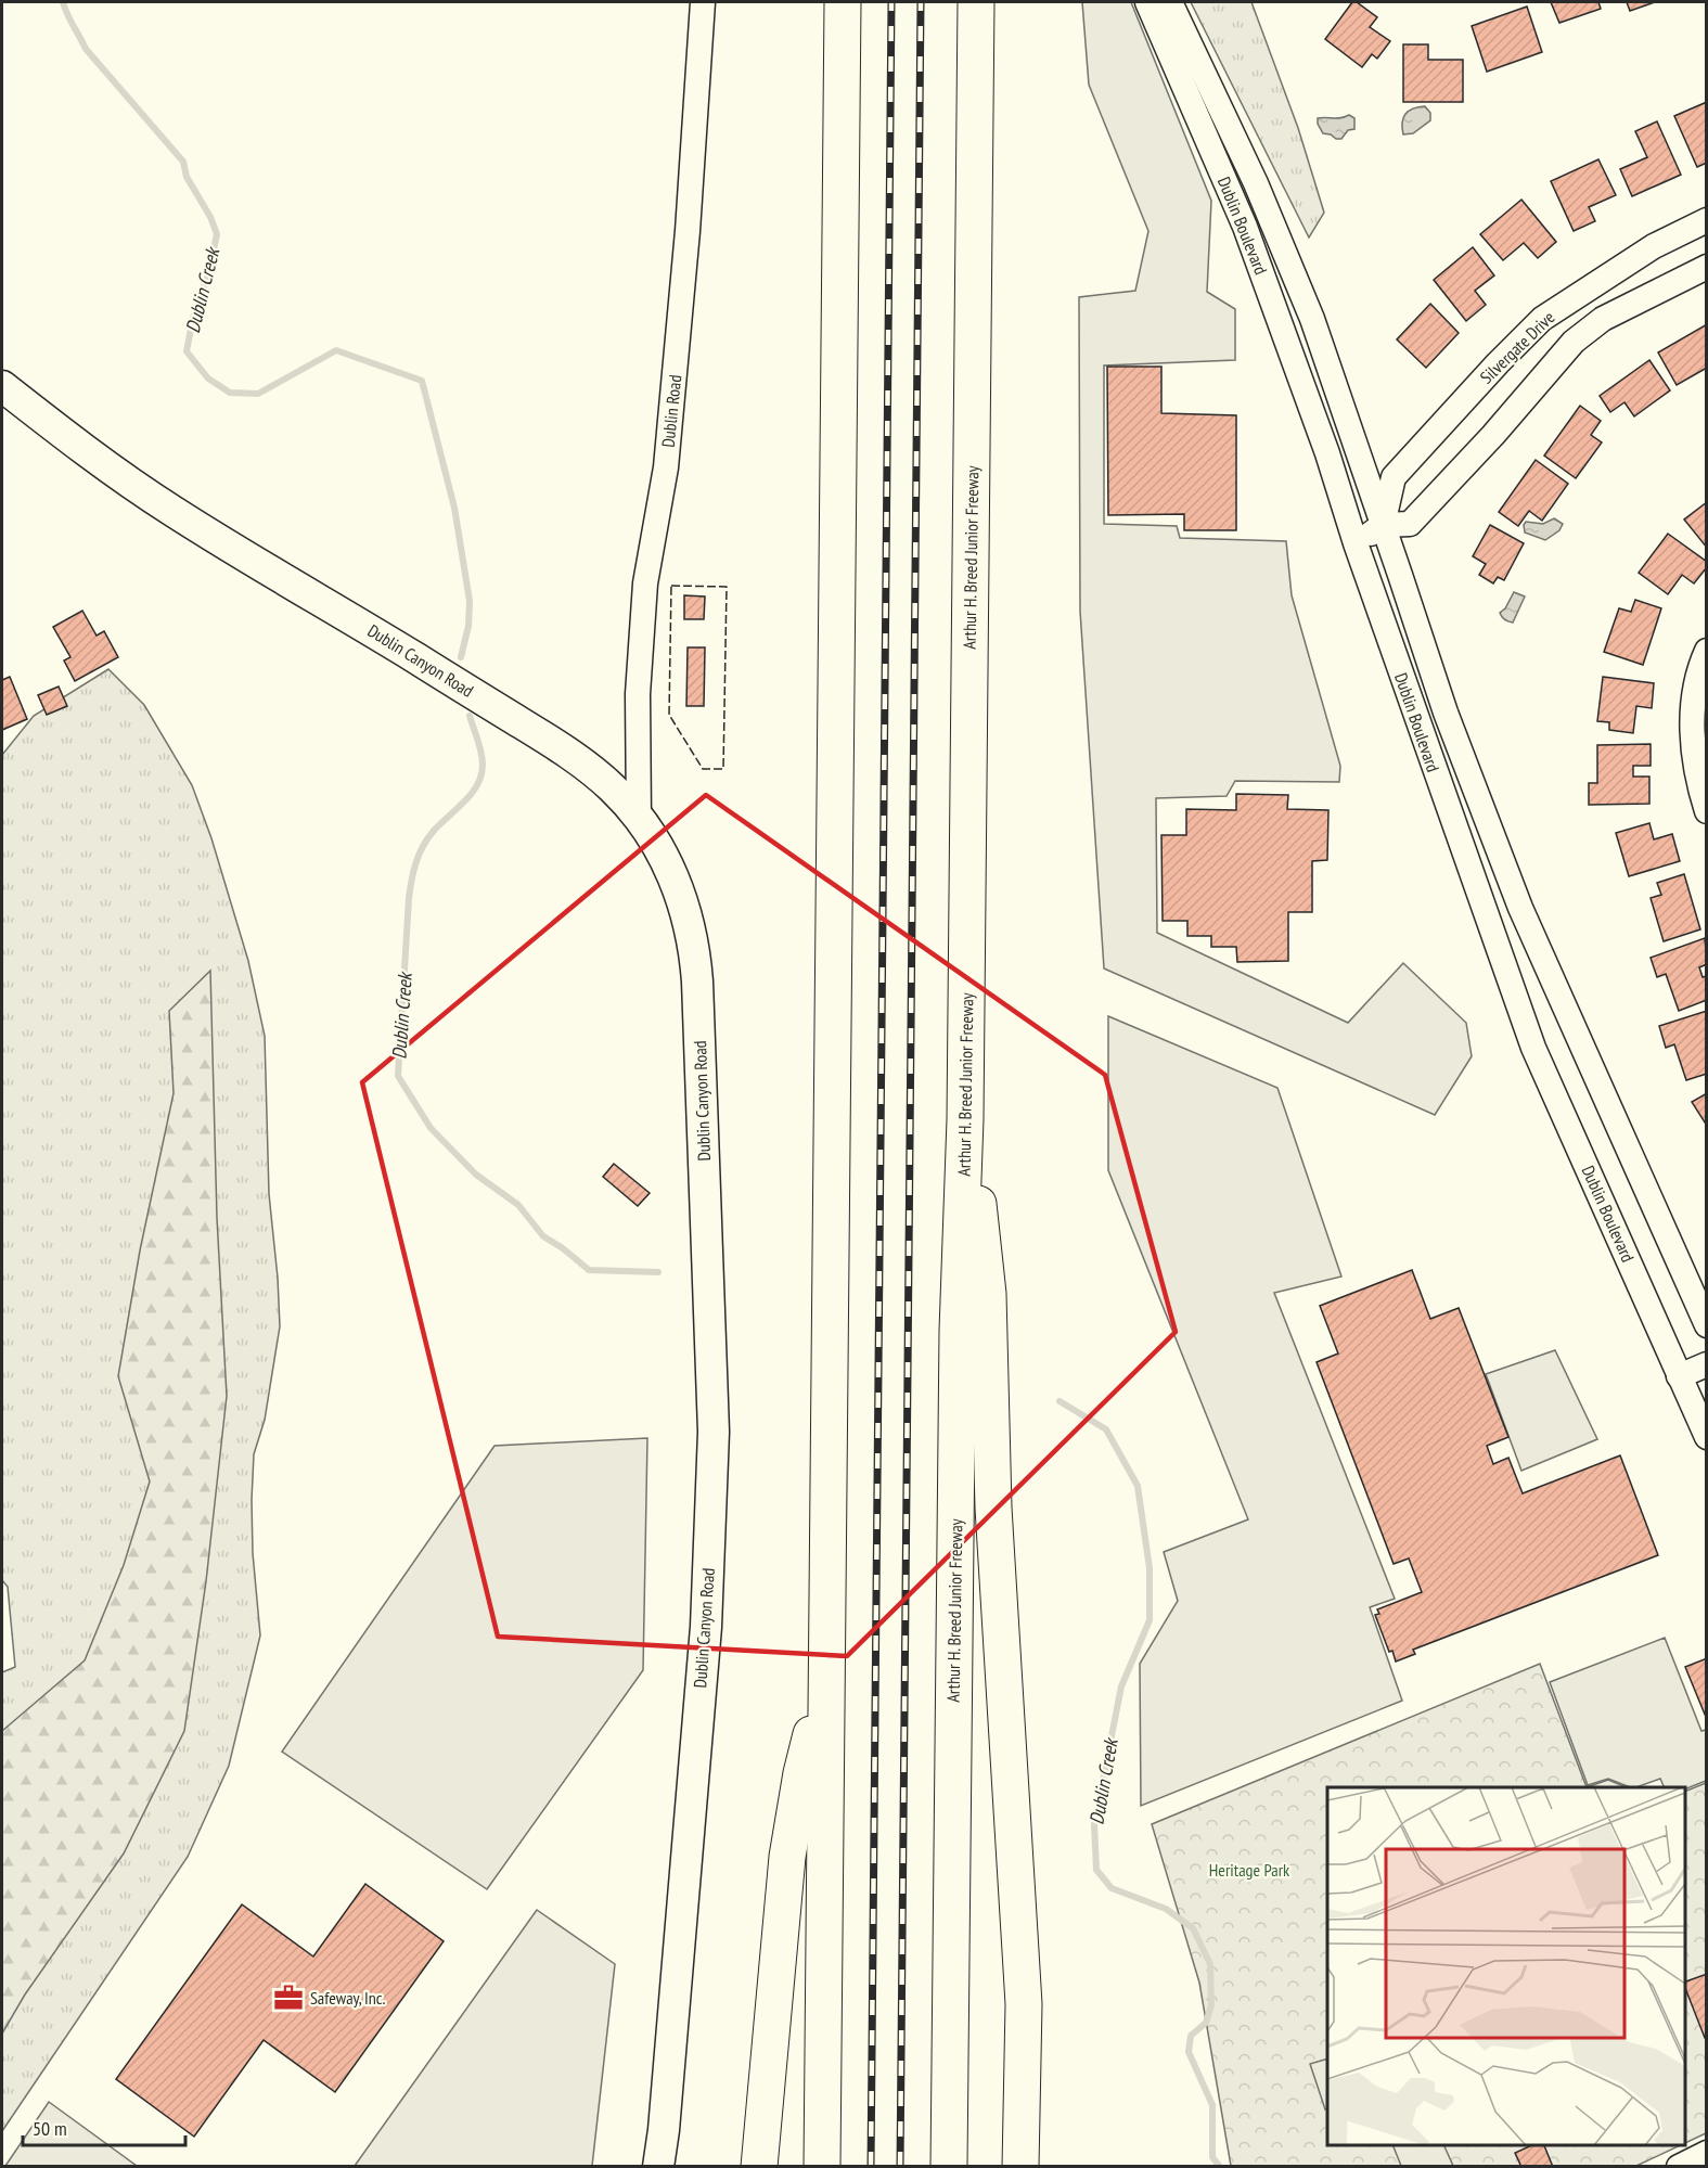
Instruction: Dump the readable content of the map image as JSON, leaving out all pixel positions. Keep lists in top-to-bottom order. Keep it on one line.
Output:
{"streets":{"highway":["Arthur H. Breed Junior Freeway"],"main road":["Dublin Canyon Road"],"street":["Dublin Boulevard","Silvergate Drive","Dublin Road"]},"crossings":[["Dublin Boulevard","Silvergate Drive"],["Dublin Road","Dublin Canyon Road"]],"water":["Dublin Creek"],"parks":["Heritage Park"],"places":{"office":["Safeway, Inc."]},"scale_bar":"50 m"}
